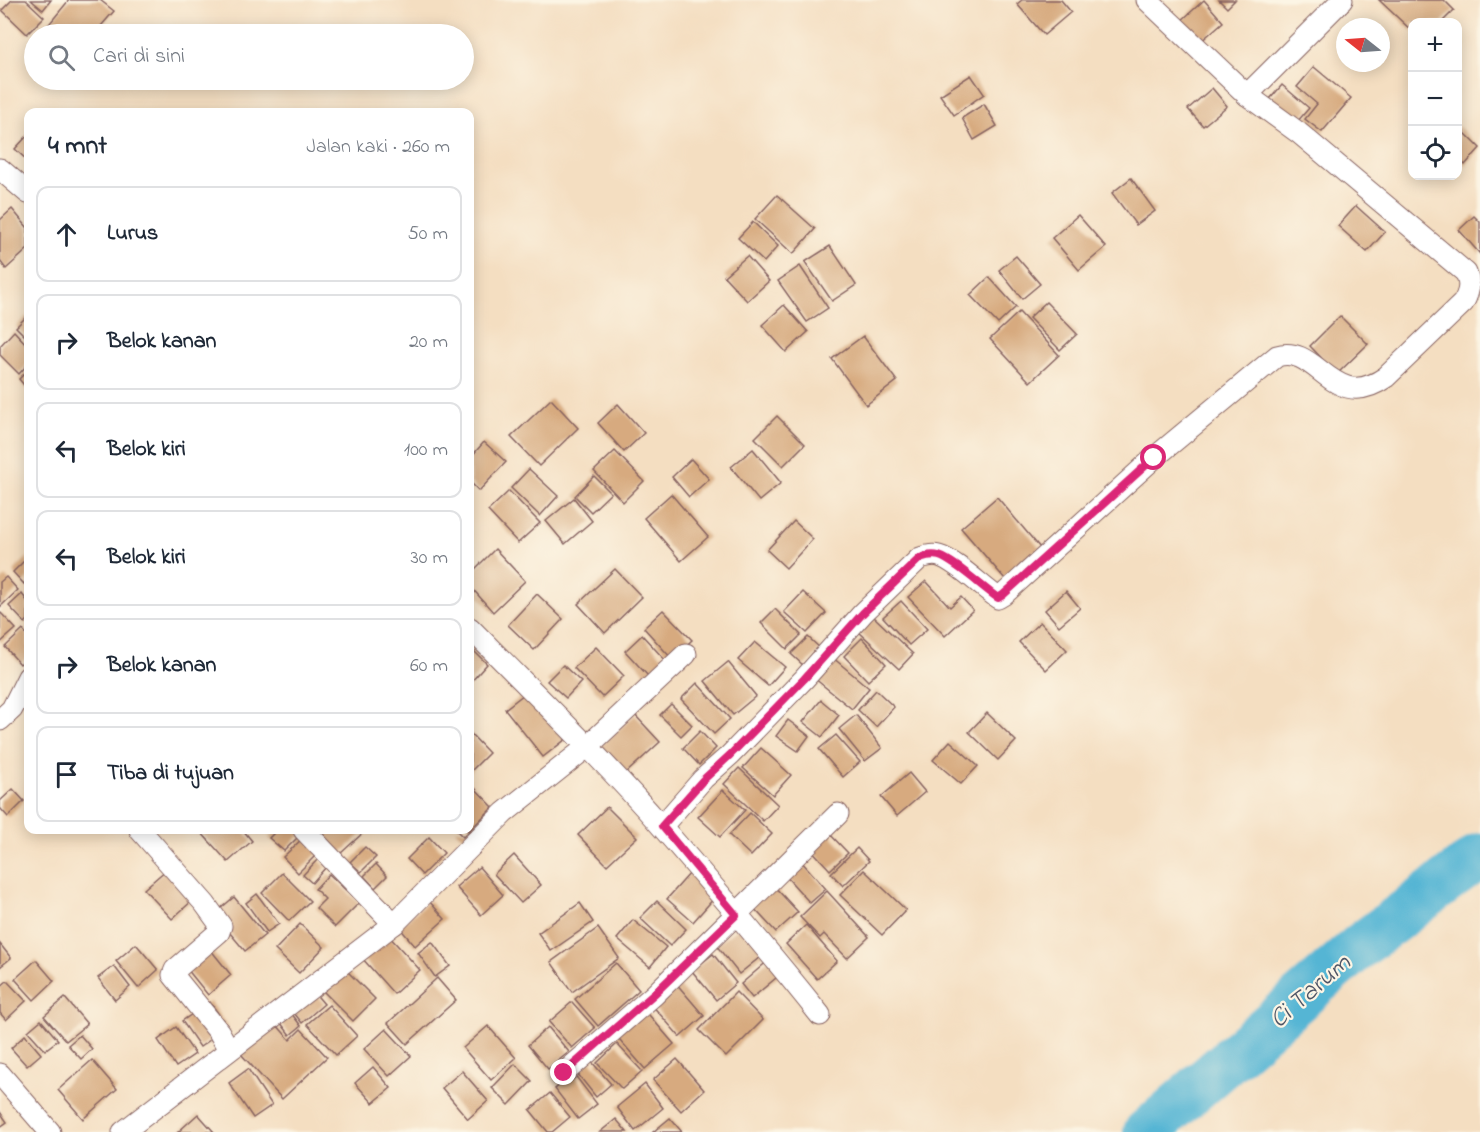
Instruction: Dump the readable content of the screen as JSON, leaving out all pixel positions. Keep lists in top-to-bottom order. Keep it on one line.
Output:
{"water":["Ci Tarum"],"north":"left","page":{"map_buttons":["+","−"],"search":"Cari di sini","heading":["4 mnt","Jalan kaki · 260 m"],"list":[["Lurus","50 m"],["Belok kanan","20 m"],["Belok kiri","100 m"],["Belok kiri","30 m"],["Belok kanan","60 m"],"Tiba di tujuan"]}}
